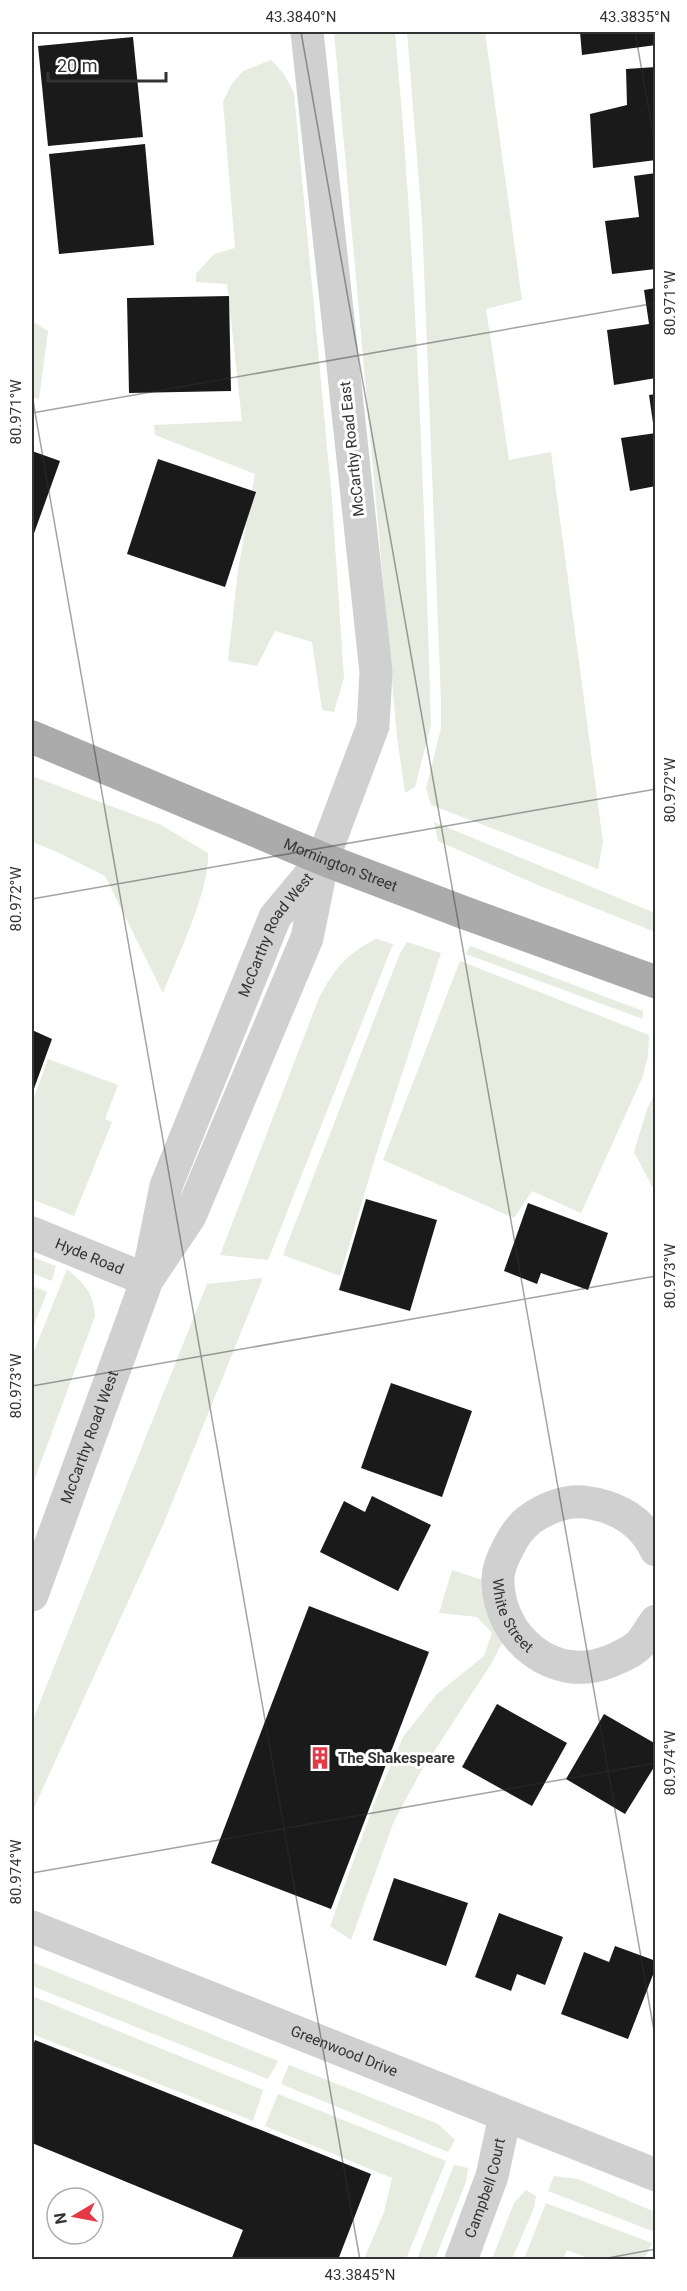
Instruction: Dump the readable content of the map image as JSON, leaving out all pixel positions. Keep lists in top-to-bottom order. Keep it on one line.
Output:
{"streets":{"main road":["Mornington Street"],"street":["McCarthy Road East","McCarthy Road West","Hyde Road","White Street","Greenwood Drive","Campbell Court"]},"crossings":[["McCarthy Road East","Mornington Street"],["McCarthy Road East","McCarthy Road West"],["Mornington Street","McCarthy Road West"],["McCarthy Road West","Hyde Road"],["Greenwood Drive","Campbell Court"]],"places":{"building":["The Shakespeare"]},"scale_bar":"20 m","north":"left","coordinates":["43.3840°N","43.3835°N","80.971°W","80.972°W","80.973°W","80.974°W","43.3845°N"]}
